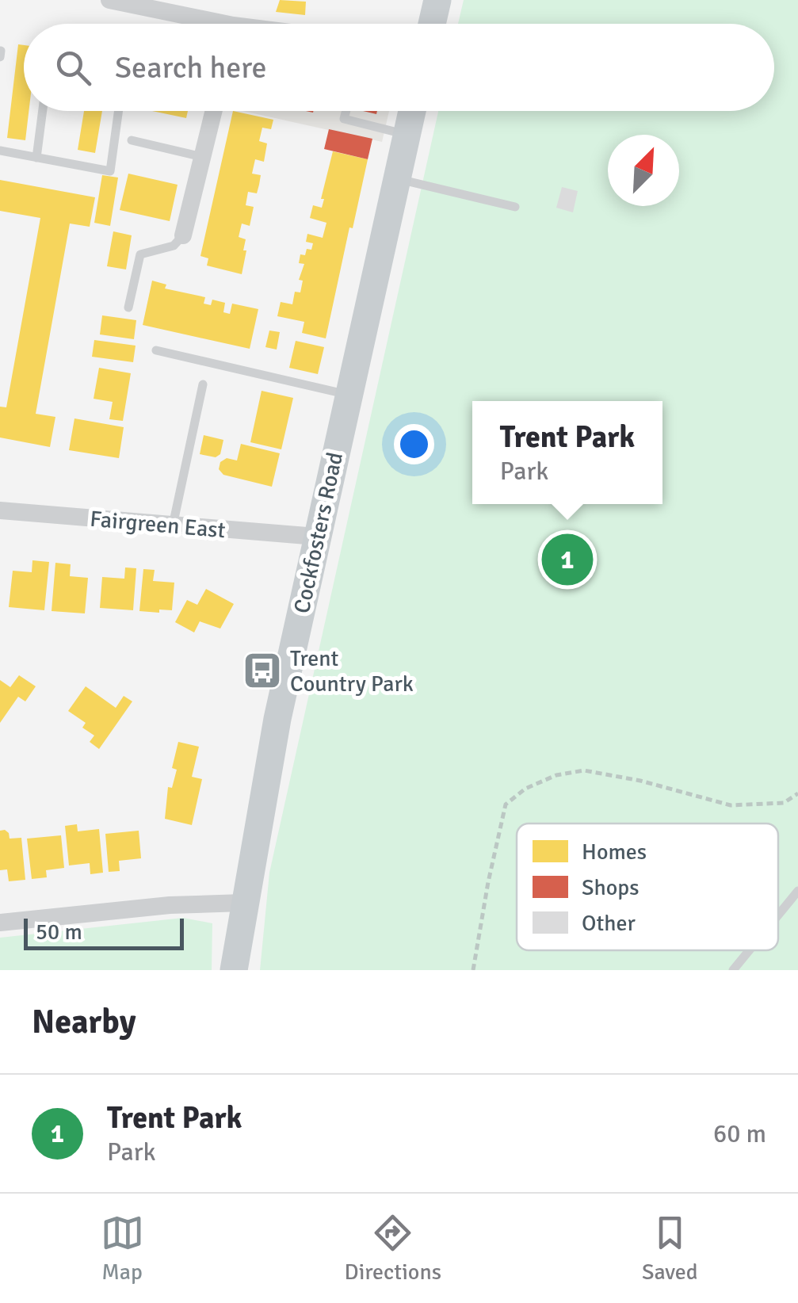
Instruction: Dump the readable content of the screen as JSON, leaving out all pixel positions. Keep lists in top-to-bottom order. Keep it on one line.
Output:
{"streets":{"main road":["Cockfosters Road"],"street":["Fairgreen East"]},"crossings":[["Fairgreen East","Cockfosters Road"]],"places":{"bus stop":["Trent Country Park"]},"legend":["Homes","Shops","Other"],"scale_bar":"50 m","north":"top right","page":{"search":"Search here","popup":["Trent Park","Park"],"pins":"1","scale":"50 m","heading":"Nearby","list":[{"mark":"1","name":"Trent Park","note":"Park","value":"60 m"}],"nav":["Map","Directions","Saved"]}}
